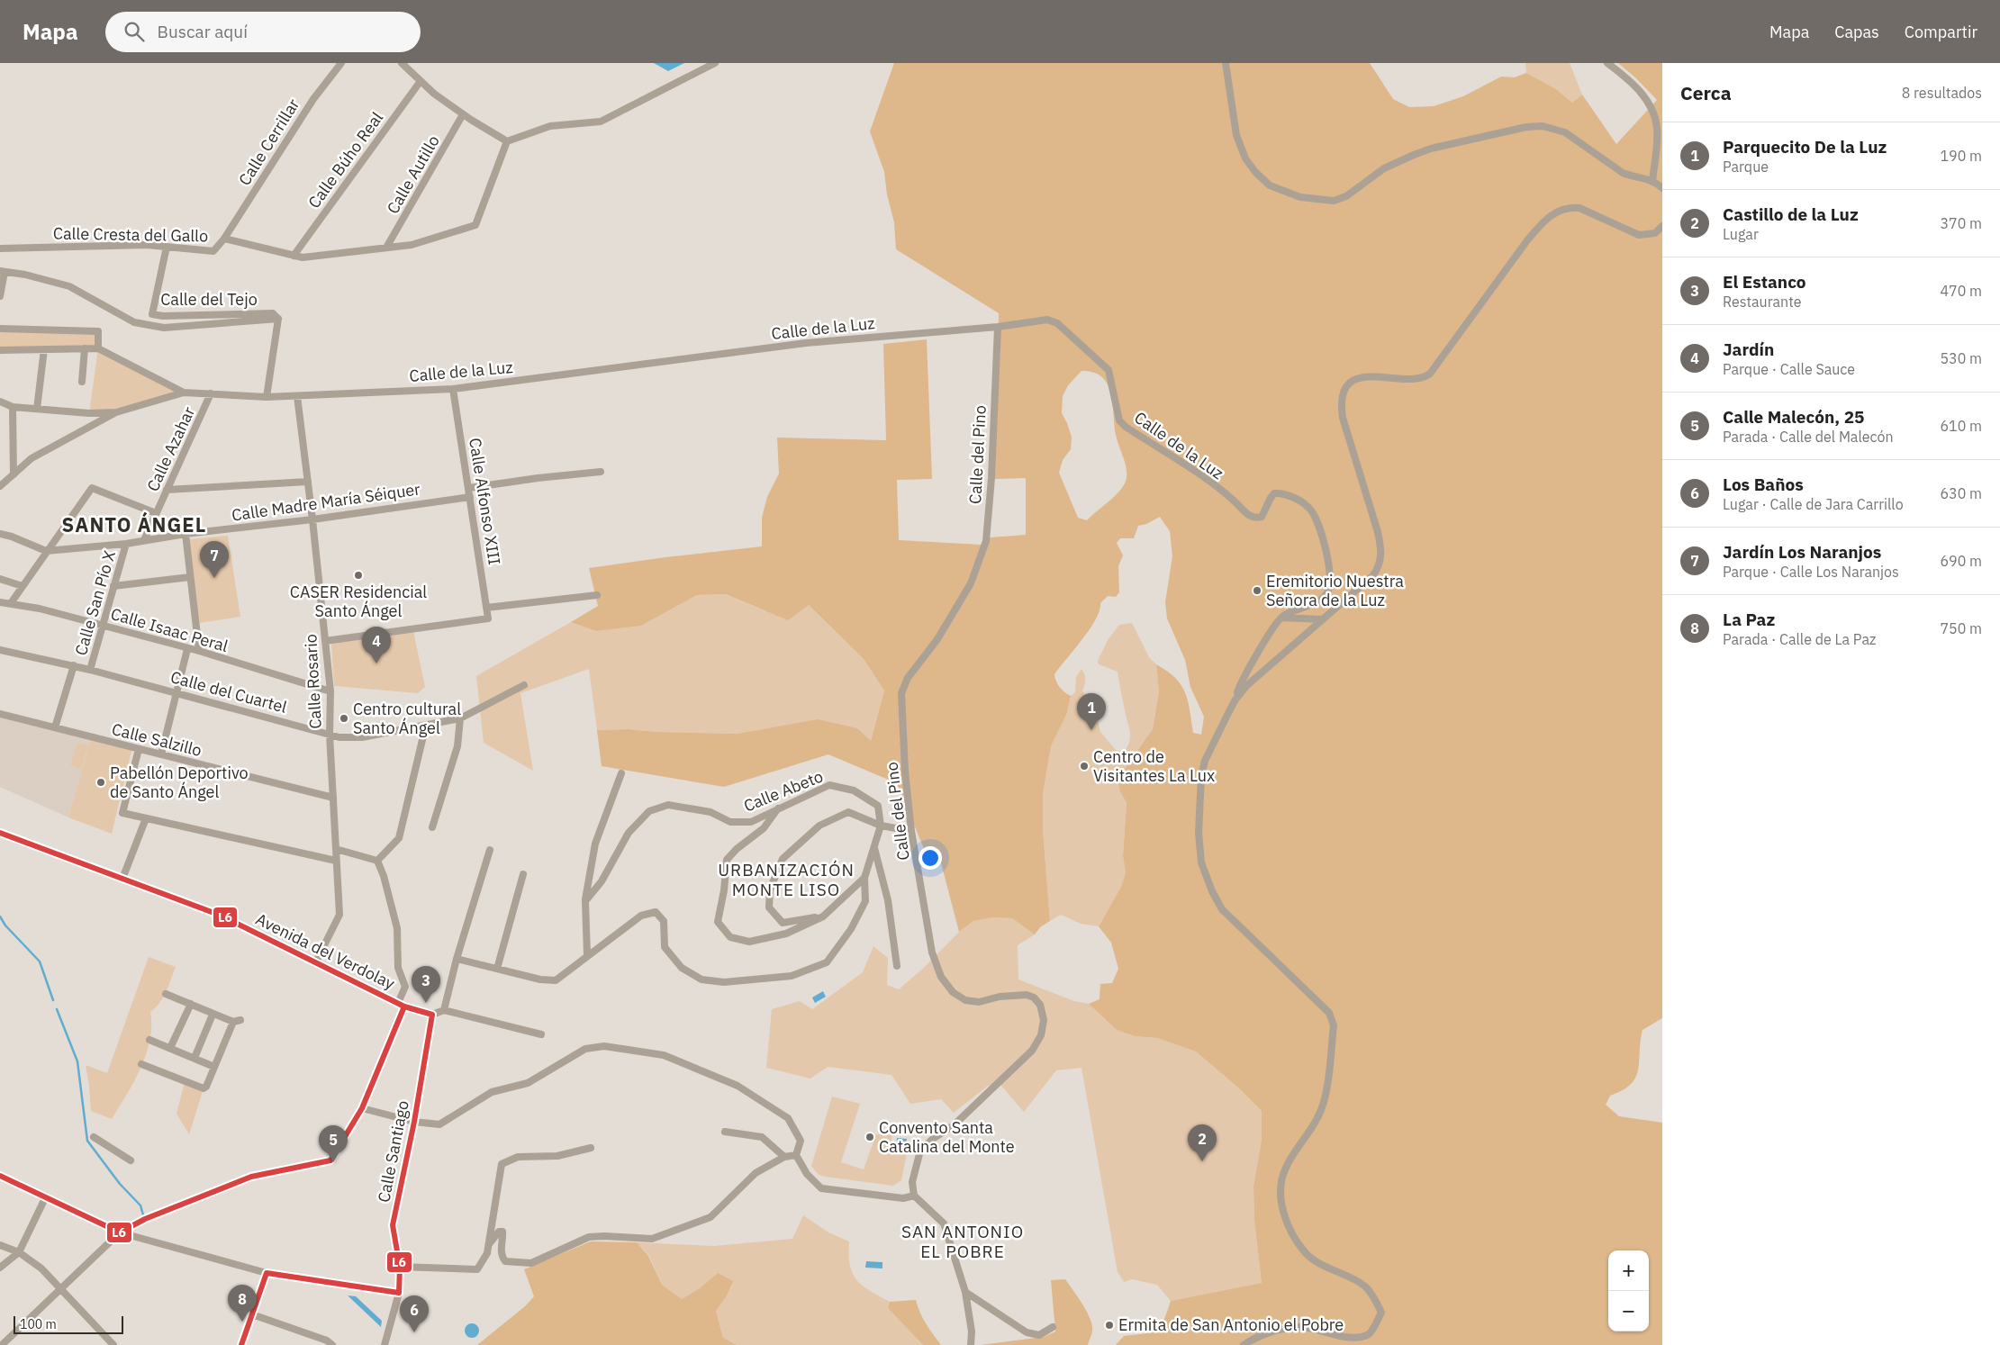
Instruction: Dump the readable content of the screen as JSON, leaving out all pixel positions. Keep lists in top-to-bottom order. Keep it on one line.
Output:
{"streets":{"street":["Calle Cerrillar","Calle Búho Real","Calle Autillo","Calle Cresta del Gallo","Calle del Tejo","Calle de la Luz","Calle Azahar","Calle del Pino","Calle Alfonso XIII","Calle Madre María Séiquer","Calle San Pío X","Calle Isaac Peral","Calle Rosario","Calle del Cuartel","Calle Salzillo","Calle Abeto","Avenida del Verdolay","Calle Santiago"]},"crossings":[["Calle Cerrillar","Calle Cresta del Gallo"],["Calle Búho Real","Calle Cresta del Gallo"],["Calle Autillo","Calle Cresta del Gallo"],["Calle Cresta del Gallo","Calle del Tejo"],["Calle de la Luz","Calle Azahar"],["Calle de la Luz","Calle del Pino"],["Calle de la Luz","Calle Alfonso XIII"],["Calle de la Luz","Calle Rosario"],["Calle Azahar","Calle Madre María Séiquer"],["Calle Alfonso XIII","Calle Madre María Séiquer"],["Calle Alfonso XIII","Calle Rosario"],["Calle Madre María Séiquer","Calle San Pío X"],["Calle Madre María Séiquer","Calle Rosario"],["Calle San Pío X","Calle Isaac Peral"],["Calle San Pío X","Calle del Cuartel"],["Calle Isaac Peral","Calle Rosario"],["Calle Rosario","Calle del Cuartel"],["Calle Rosario","Calle Salzillo"],["Calle Rosario","Avenida del Verdolay"],["Avenida del Verdolay","Calle Santiago"]],"districts":["SANTO ÁNGEL","URBANIZACIÓN MONTE LISO","SAN ANTONIO EL POBRE"],"places":["CASER Residencial Santo Ángel","Eremitorio Nuestra Señora de la Luz","Centro cultural Santo Ángel","Centro de Visitantes La Lux","Pabellón Deportivo de Santo Ángel","Convento Santa Catalina del Monte","Ermita de San Antonio el Pobre"],"lines":["transit line L6"],"scale_bar":"100 m","page":{"header":"Mapa","search":"Buscar aquí","nav":["Mapa","Capas","Compartir"],"heading":["Cerca","8 resultados"],"list":[{"mark":"1","name":"Parquecito De la Luz","note":"Parque","value":"190 m"},{"mark":"2","name":"Castillo de la Luz","note":"Lugar","value":"370 m"},{"mark":"3","name":"El Estanco","note":"Restaurante","value":"470 m"},{"mark":"4","name":"Jardín","note":"Parque · Calle Sauce","value":"530 m"},{"mark":"5","name":"Calle Malecón, 25","note":"Parada · Calle del Malecón","value":"610 m"},{"mark":"6","name":"Los Baños","note":"Lugar · Calle de Jara Carrillo","value":"630 m"},{"mark":"7","name":"Jardín Los Naranjos","note":"Parque · Calle Los Naranjos","value":"690 m"},{"mark":"8","name":"La Paz","note":"Parada · Calle de La Paz","value":"750 m"}],"pins":["7","4","1","3","2","5","8","6"],"map_buttons":["+","−"],"scale":"100 m"}}
